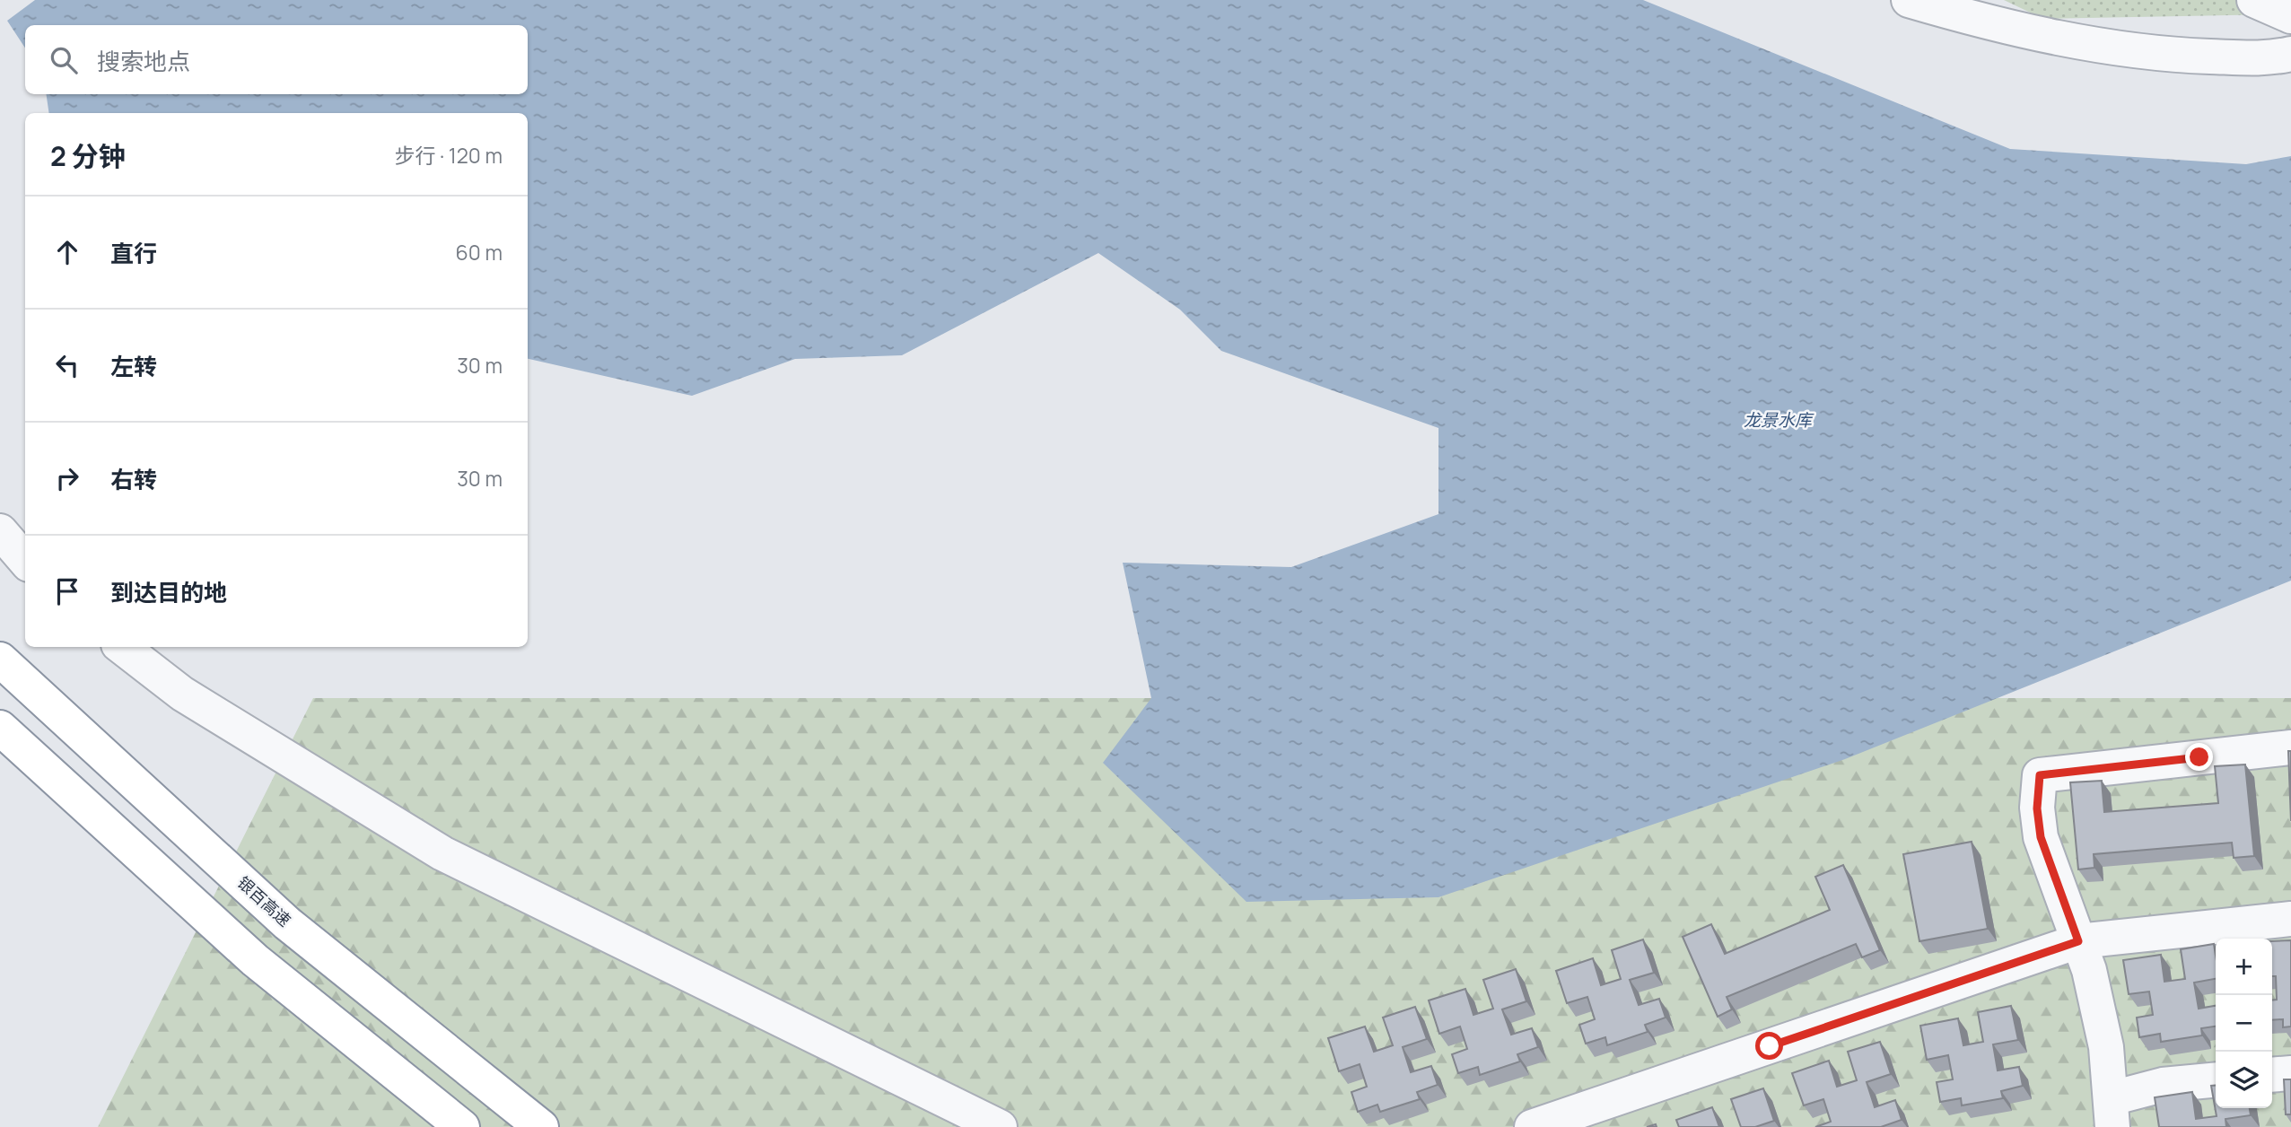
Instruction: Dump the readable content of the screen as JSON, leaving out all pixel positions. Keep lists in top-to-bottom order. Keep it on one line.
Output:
{"streets":{"highway":["银百高速"]},"water":["龙景水库"],"page":{"search":"搜索地点","heading":["2 分钟","步行 · 120 m"],"list":[["直行","60 m"],["左转","30 m"],["右转","30 m"],"到达目的地"],"map_buttons":["+","−"]}}
